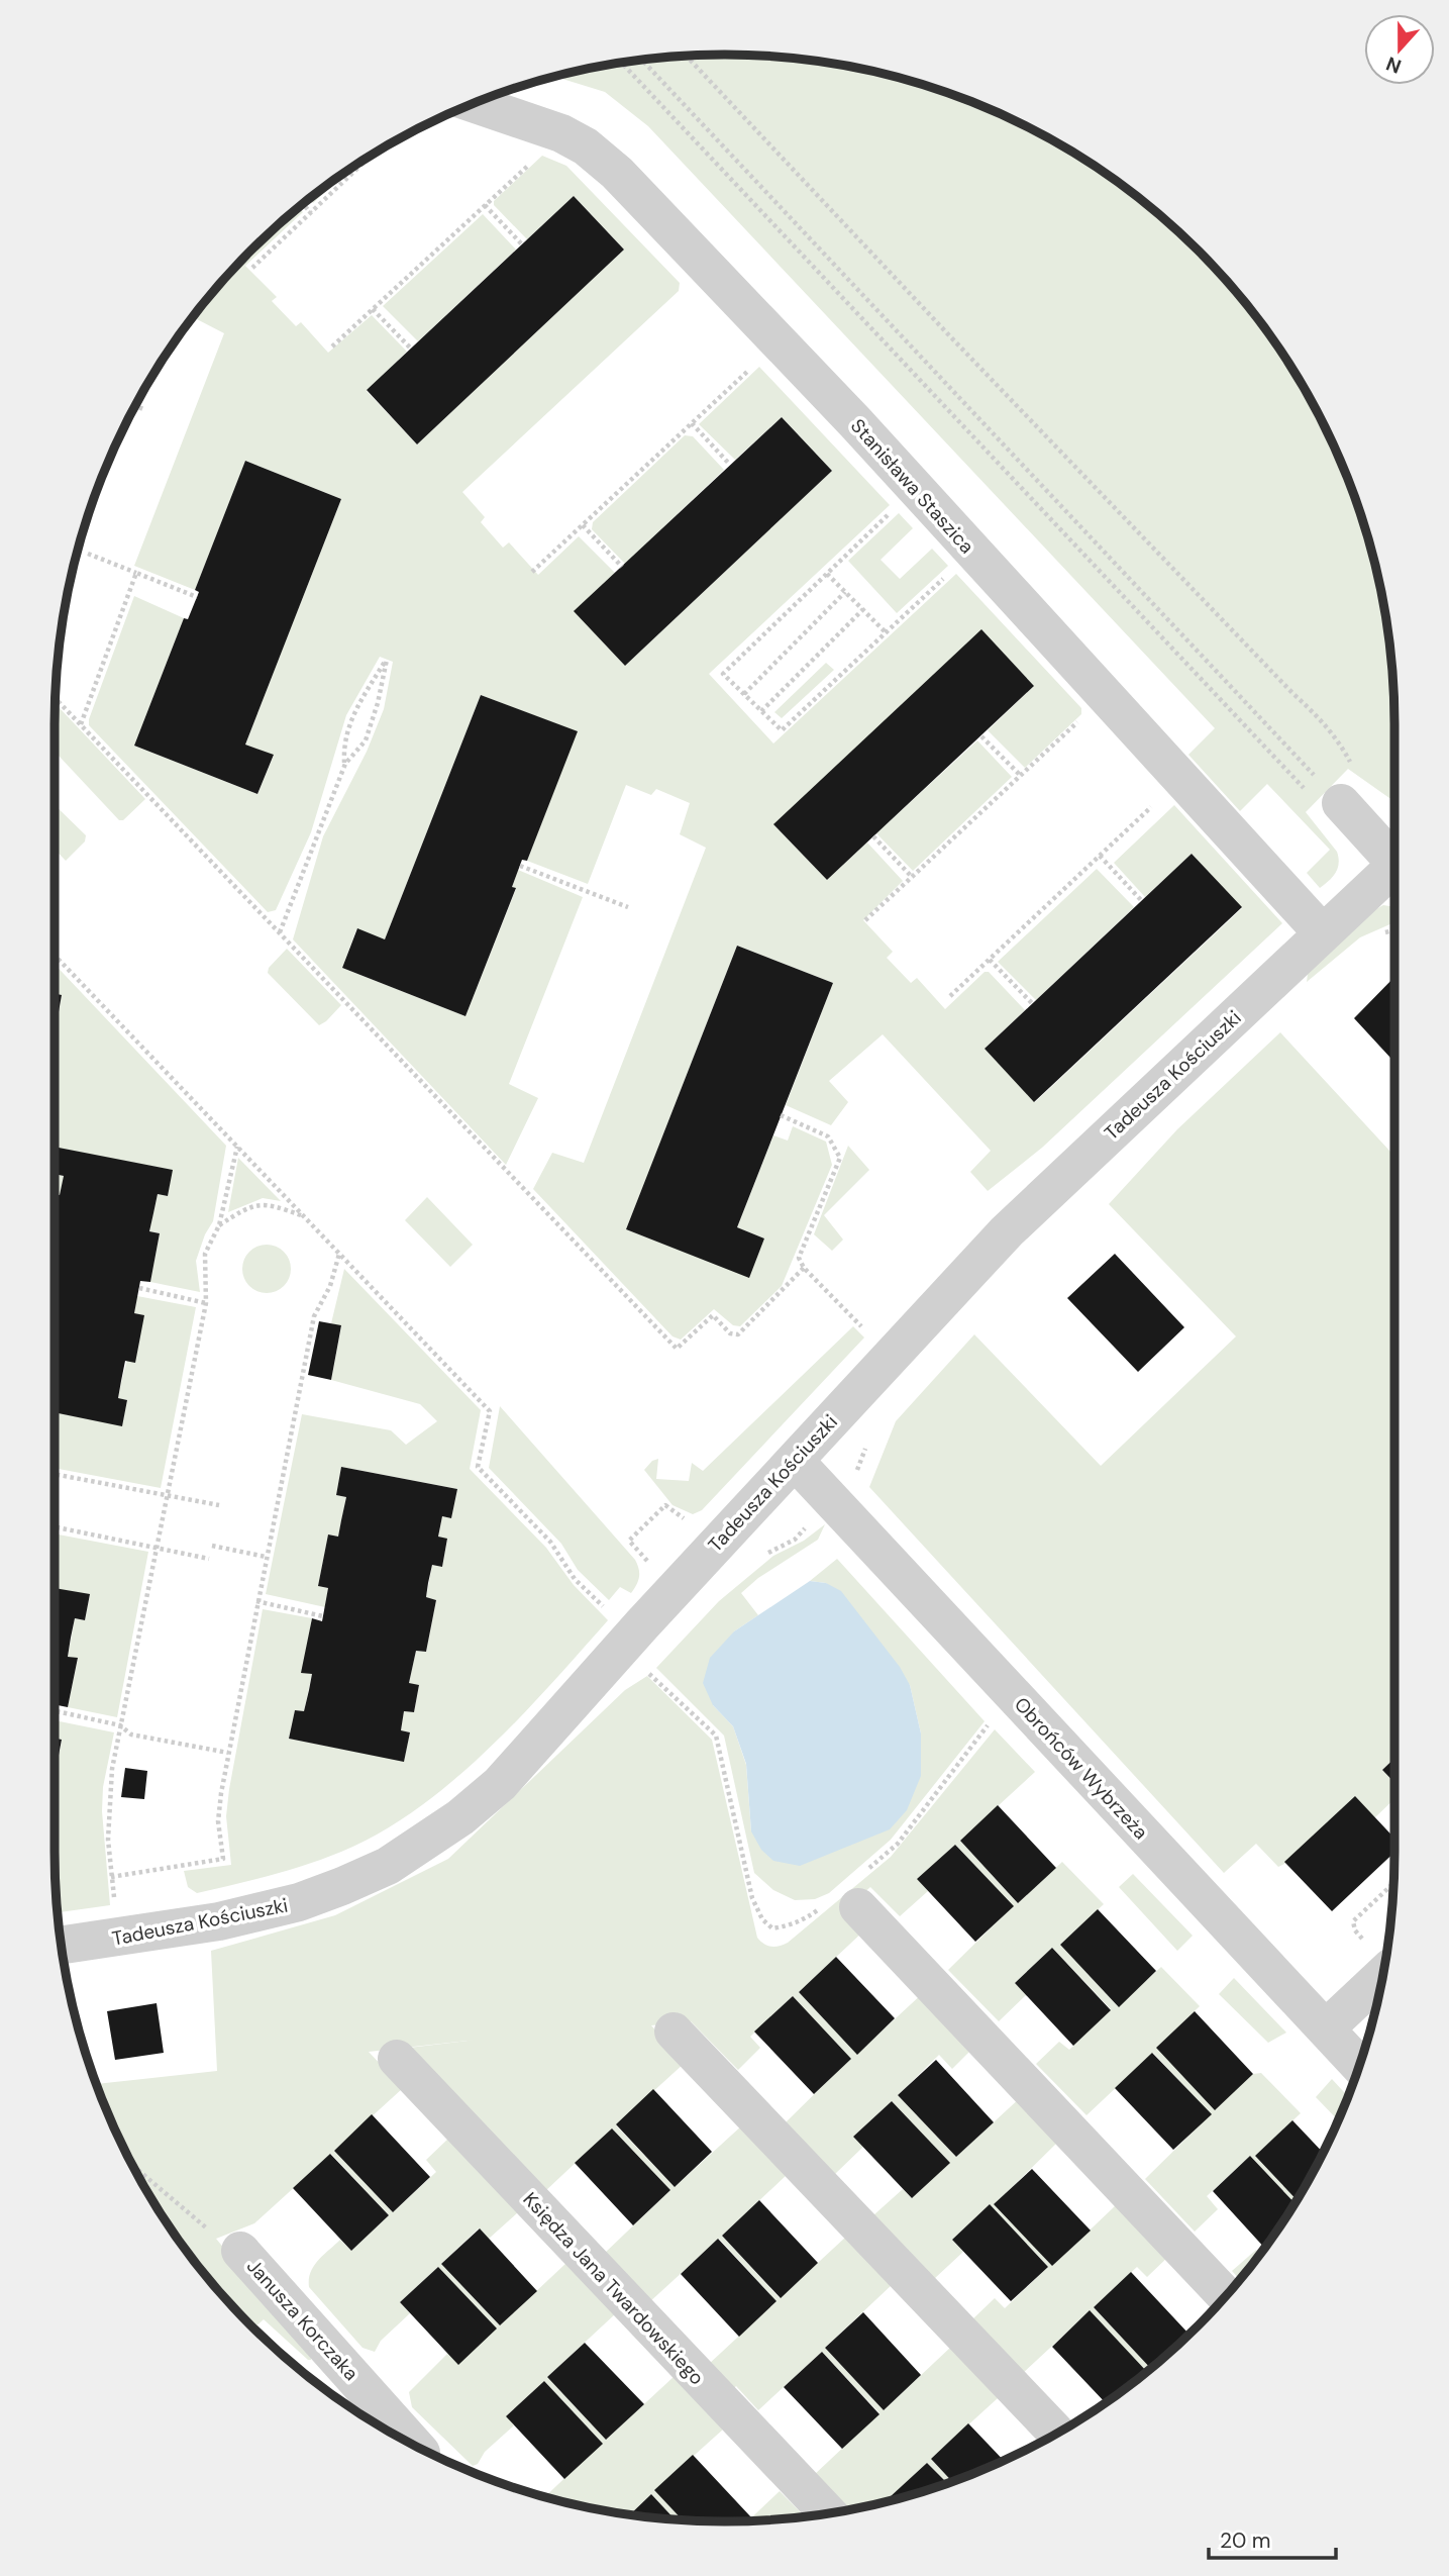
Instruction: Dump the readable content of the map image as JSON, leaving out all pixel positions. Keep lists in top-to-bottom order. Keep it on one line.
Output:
{"streets":{"street":["Stanisława Staszica","Tadeusza Kościuszki","Obrońców Wybrzeża","Księdza Jana Twardowskiego","Janusza Korczaka"]},"crossings":[["Stanisława Staszica","Tadeusza Kościuszki"],["Tadeusza Kościuszki","Obrońców Wybrzeża"]],"scale_bar":"20 m","north":"bottom"}
